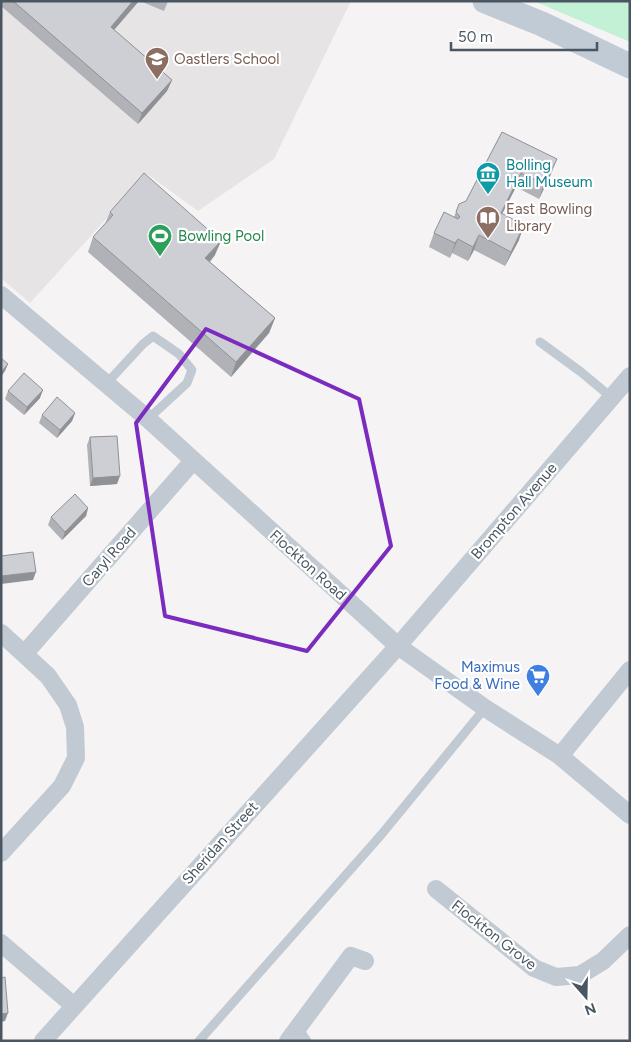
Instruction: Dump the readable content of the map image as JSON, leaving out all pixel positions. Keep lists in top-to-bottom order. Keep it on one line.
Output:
{"streets":{"street":["Brompton Avenue","Caryl Road","Flockton Road","Sheridan Street","Flockton Grove"]},"crossings":[["Brompton Avenue","Flockton Road"],["Brompton Avenue","Sheridan Street"],["Caryl Road","Flockton Road"],["Flockton Road","Sheridan Street"]],"places":{"school or university":["Oastlers School"],"museum":["Bolling Hall Museum"],"library":["East Bowling Library"],"sports":["Bowling Pool"],"supermarket":["Maximus Food & Wine"]},"scale_bar":"50 m","north":"bottom"}
